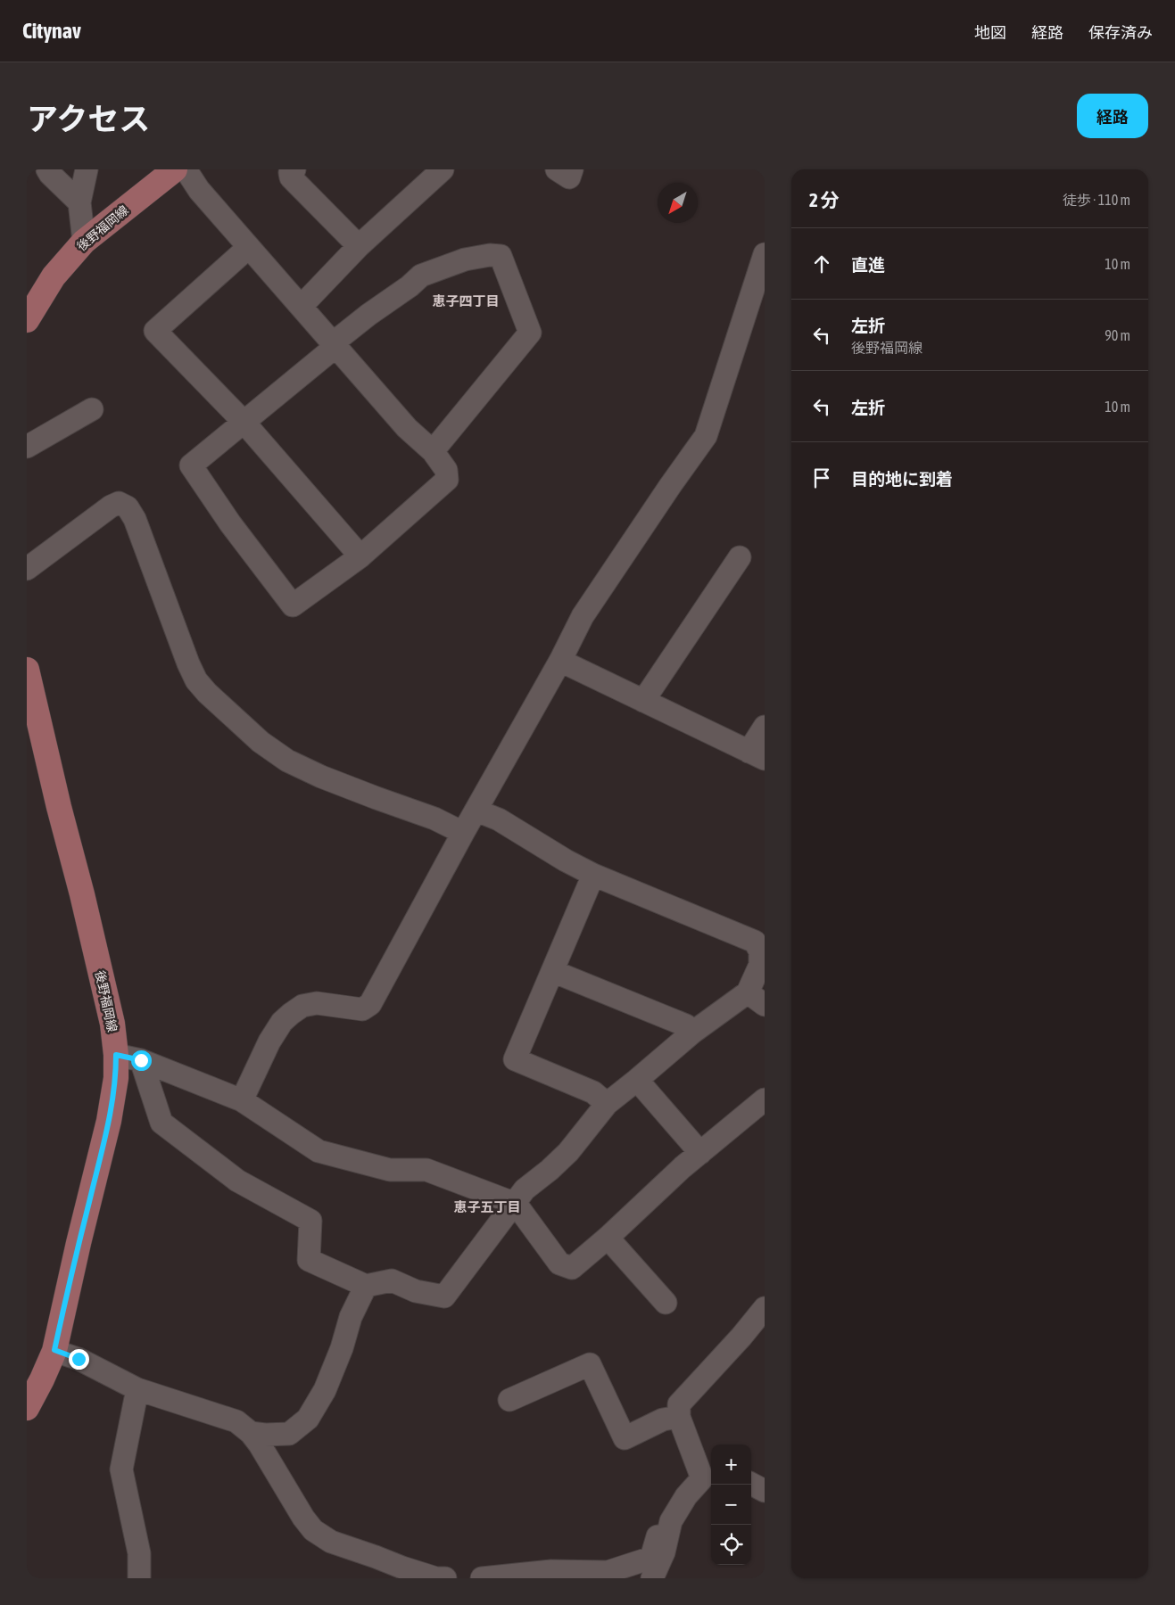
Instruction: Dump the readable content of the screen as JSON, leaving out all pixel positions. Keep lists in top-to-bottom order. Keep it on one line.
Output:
{"streets":{"main road":["後野福岡線"]},"districts":["恵子四丁目","恵子五丁目"],"north":"bottom left","page":{"header":"Citynav","nav":["地図","経路","保存済み"],"title":"アクセス","buttons":"経路","heading":["2 分","徒歩 · 110 m"],"list":[["直進","10 m"],["左折","後野福岡線","90 m"],["左折","10 m"],"目的地に到着"],"map_buttons":["+","−"]}}
